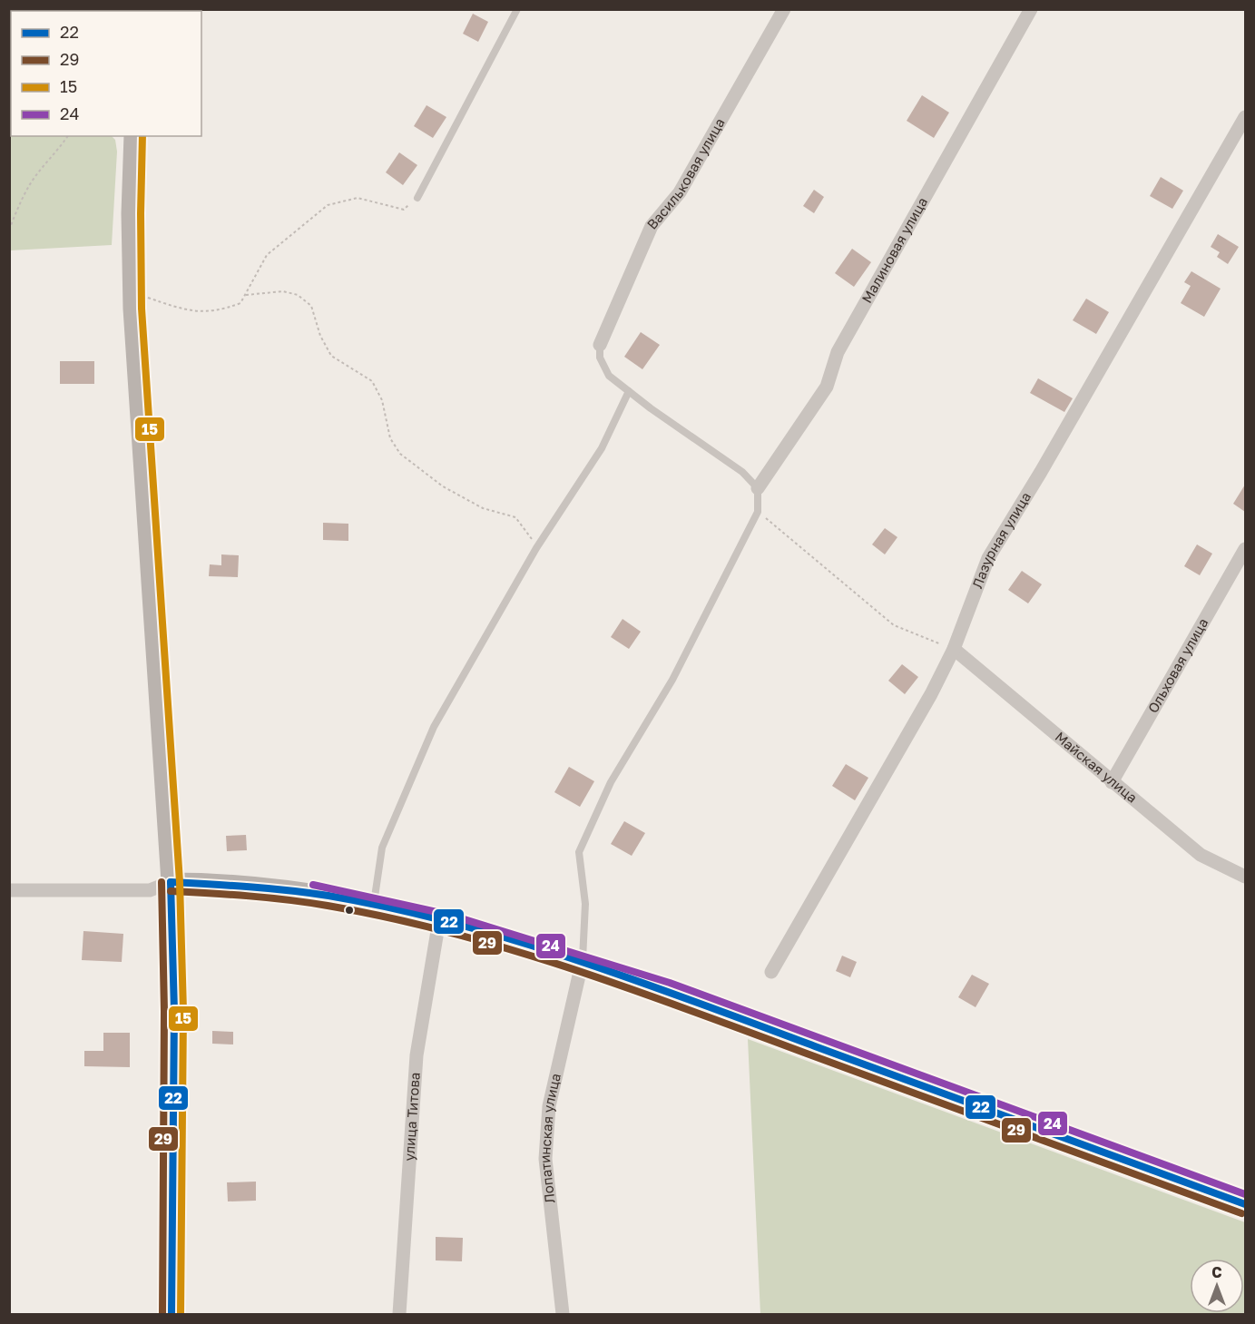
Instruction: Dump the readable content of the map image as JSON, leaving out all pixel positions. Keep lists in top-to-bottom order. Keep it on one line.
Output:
{"streets":{"street":["Васильковая улица","Малиновая улица","Лазурная улица","Ольховая улица","Майская улица","улица Титова","Лопатинская улица"]},"crossings":[["Лазурная улица","Майская улица"],["Ольховая улица","Майская улица"]],"lines":["transit line 15","transit line 22","transit line 29","transit line 24"],"legend":["22","29","15","24"],"north":"top"}
